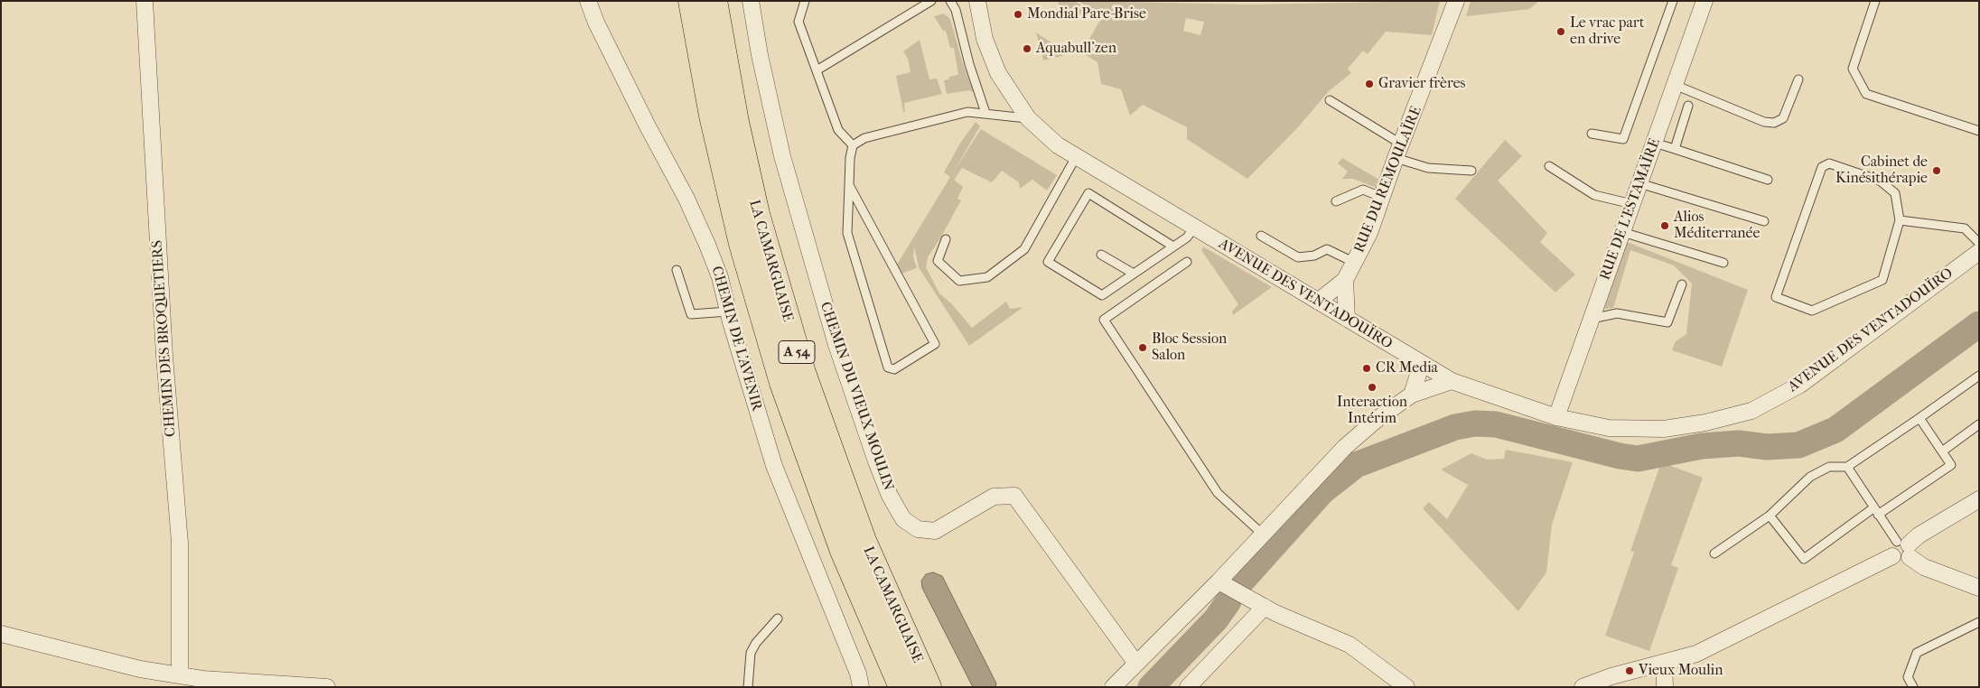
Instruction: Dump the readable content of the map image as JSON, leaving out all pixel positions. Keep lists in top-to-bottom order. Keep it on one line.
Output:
{"streets":{"highway":["LA CAMARGUAISE","A 54"],"street":["RUE DU REMOULAÏRE","RUE DE L'ESTAMAÏRE","AVENUE DES VENTADOUÏRO","CHEMIN DES BROQUETIERS","CHEMIN DE L'AVENIR","CHEMIN DU VIEUX MOULIN"]},"crossings":[["RUE DU REMOULAÏRE","AVENUE DES VENTADOUÏRO"],["RUE DE L'ESTAMAÏRE","AVENUE DES VENTADOUÏRO"]],"places":["Mondial Pare-Brise","Le vrac part en drive","Aquabull'zen","Gravier frères","Cabinet de Kinésithérapie","Alios Méditerranée","Bloc Session Salon","CR Media","Interaction Intérim","Vieux Moulin"]}
